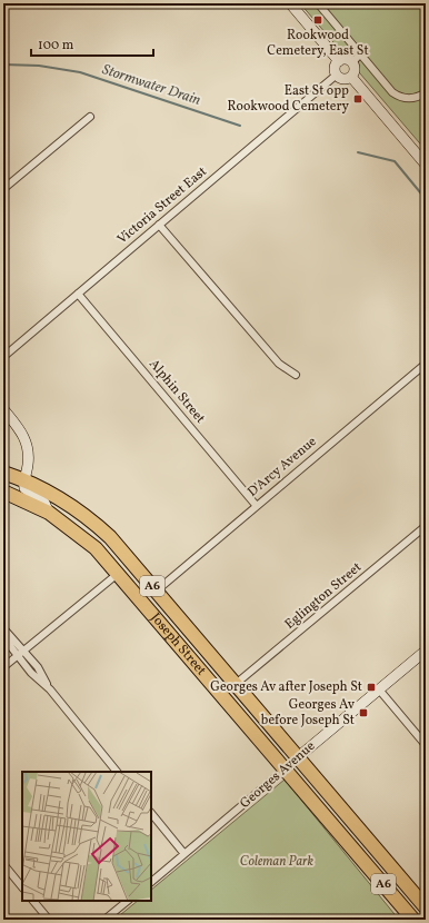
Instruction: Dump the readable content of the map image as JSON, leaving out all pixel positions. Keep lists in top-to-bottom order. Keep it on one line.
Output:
{"streets":{"highway":["A6","Joseph Street","Georges Avenue"],"street":["Victoria Street East","Alphin Street","D'Arcy Avenue","Eglington Street"]},"crossings":[["Victoria Street East","Alphin Street"],["Alphin Street","D'Arcy Avenue"],["D'Arcy Avenue","Joseph Street"],["A6","Joseph Street"],["Eglington Street","Joseph Street"],["Joseph Street","Georges Avenue"]],"water":["Stormwater Drain"],"parks":["Coleman Park"],"places":{"transit":["Rookwood Cemetery, East St","East St opp Rookwood Cemetery","Georges Av after Joseph St","Georges Av before Joseph St"]},"scale_bar":"100 m"}
